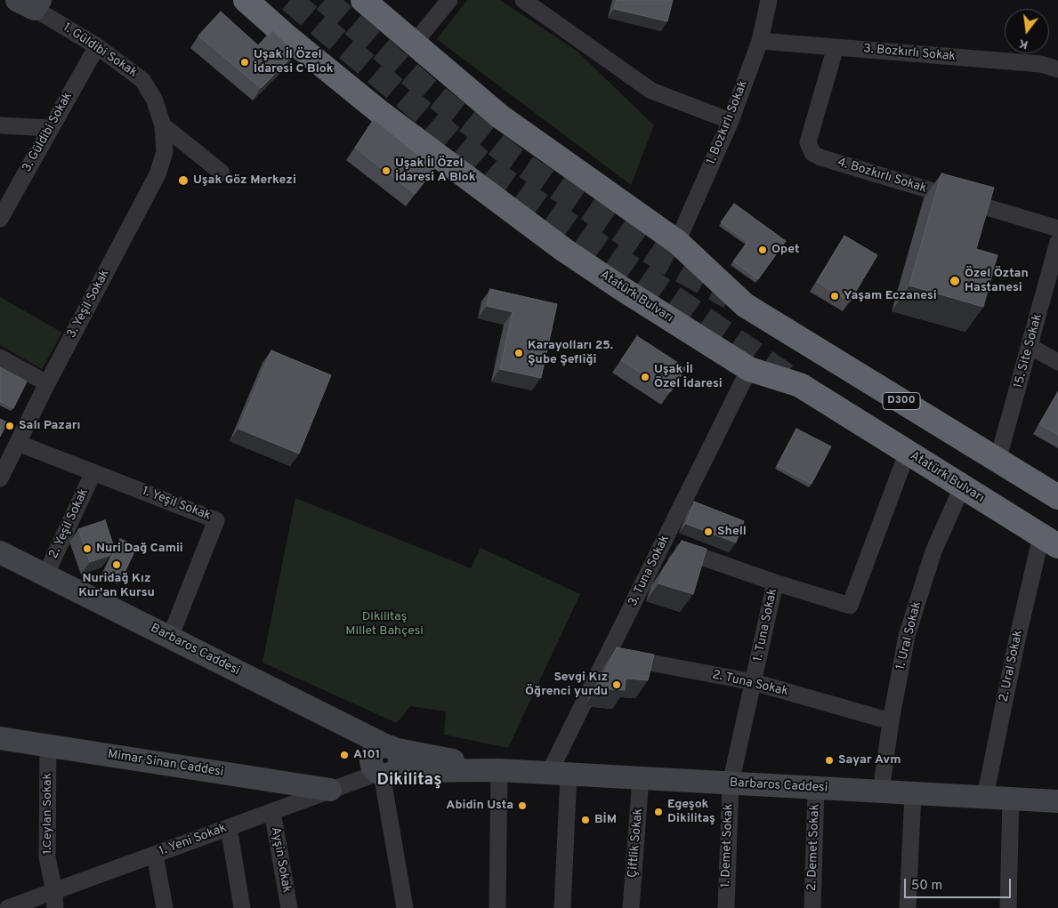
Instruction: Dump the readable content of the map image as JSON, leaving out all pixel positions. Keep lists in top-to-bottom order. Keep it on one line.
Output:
{"streets":{"highway":["Atatürk Bulvarı","D300"],"street":["1. Güldibi Sokak","3. Bozkırlı Sokak","1. Bozkırlı Sokak","3. Güldibi Sokak","4. Bozkırlı Sokak","3. Yeşil Sokak","15. Site Sokak","1. Yeşil Sokak","2. Yeşil Sokak","3. Tuna Sokak","1. Tuna Sokak","1. Ural Sokak","Barbaros Caddesi","2. Ural Sokak","2. Tuna Sokak","Mimar Sinan Caddesi","1.Ceylan Sokak","1. Yeni Sokak","Çiftlik Sokak","1. Demet Sokak","2. Demet Sokak","Ayşin Sokak"]},"crossings":[["1. Güldibi Sokak","3. Güldibi Sokak"],["1. Güldibi Sokak","3. Yeşil Sokak"],["3. Bozkırlı Sokak","1. Bozkırlı Sokak"],["3. Bozkırlı Sokak","4. Bozkırlı Sokak"],["1. Bozkırlı Sokak","D300"],["Atatürk Bulvarı","3. Tuna Sokak"],["Atatürk Bulvarı","1. Ural Sokak"],["Atatürk Bulvarı","2. Ural Sokak"],["3. Yeşil Sokak","1. Yeşil Sokak"],["15. Site Sokak","D300"],["1. Yeşil Sokak","2. Yeşil Sokak"],["1. Yeşil Sokak","Barbaros Caddesi"],["2. Yeşil Sokak","Barbaros Caddesi"],["3. Tuna Sokak","1. Tuna Sokak"],["3. Tuna Sokak","Barbaros Caddesi"],["3. Tuna Sokak","2. Tuna Sokak"],["1. Tuna Sokak","Barbaros Caddesi"],["1. Tuna Sokak","2. Tuna Sokak"],["1. Tuna Sokak","1. Demet Sokak"],["1. Ural Sokak","Barbaros Caddesi"],["1. Ural Sokak","2. Tuna Sokak"],["Barbaros Caddesi","2. Ural Sokak"],["Barbaros Caddesi","1. Yeni Sokak"],["Barbaros Caddesi","Çiftlik Sokak"],["Barbaros Caddesi","1. Demet Sokak"],["Barbaros Caddesi","2. Demet Sokak"],["Mimar Sinan Caddesi","1.Ceylan Sokak"],["Mimar Sinan Caddesi","1. Yeni Sokak"],["1.Ceylan Sokak","1. Yeni Sokak"],["1. Yeni Sokak","Ayşin Sokak"]],"districts":["Dikilitaş"],"parks":["Dikilitaş Millet Bahçesi"],"places":["Uşak İl Özel İdaresi C Blok","Uşak İl Özel İdaresi A Blok","Uşak Göz Merkezi","Opet","Özel Öztan Hastanesi","Yaşam Eczanesi","Karayolları 25. Şube Şefliği","Uşak İl Özel İdaresi","Salı Pazarı","Shell","Nuri Dağ Camii","Nuridağ Kız Kur'an Kursu","Sevgi Kız Öğrenci yurdu","A101","Sayar Avm","Abidin Usta","Egeşok Dikilitaş","BİM"],"scale_bar":"50 m","north":"bottom"}
